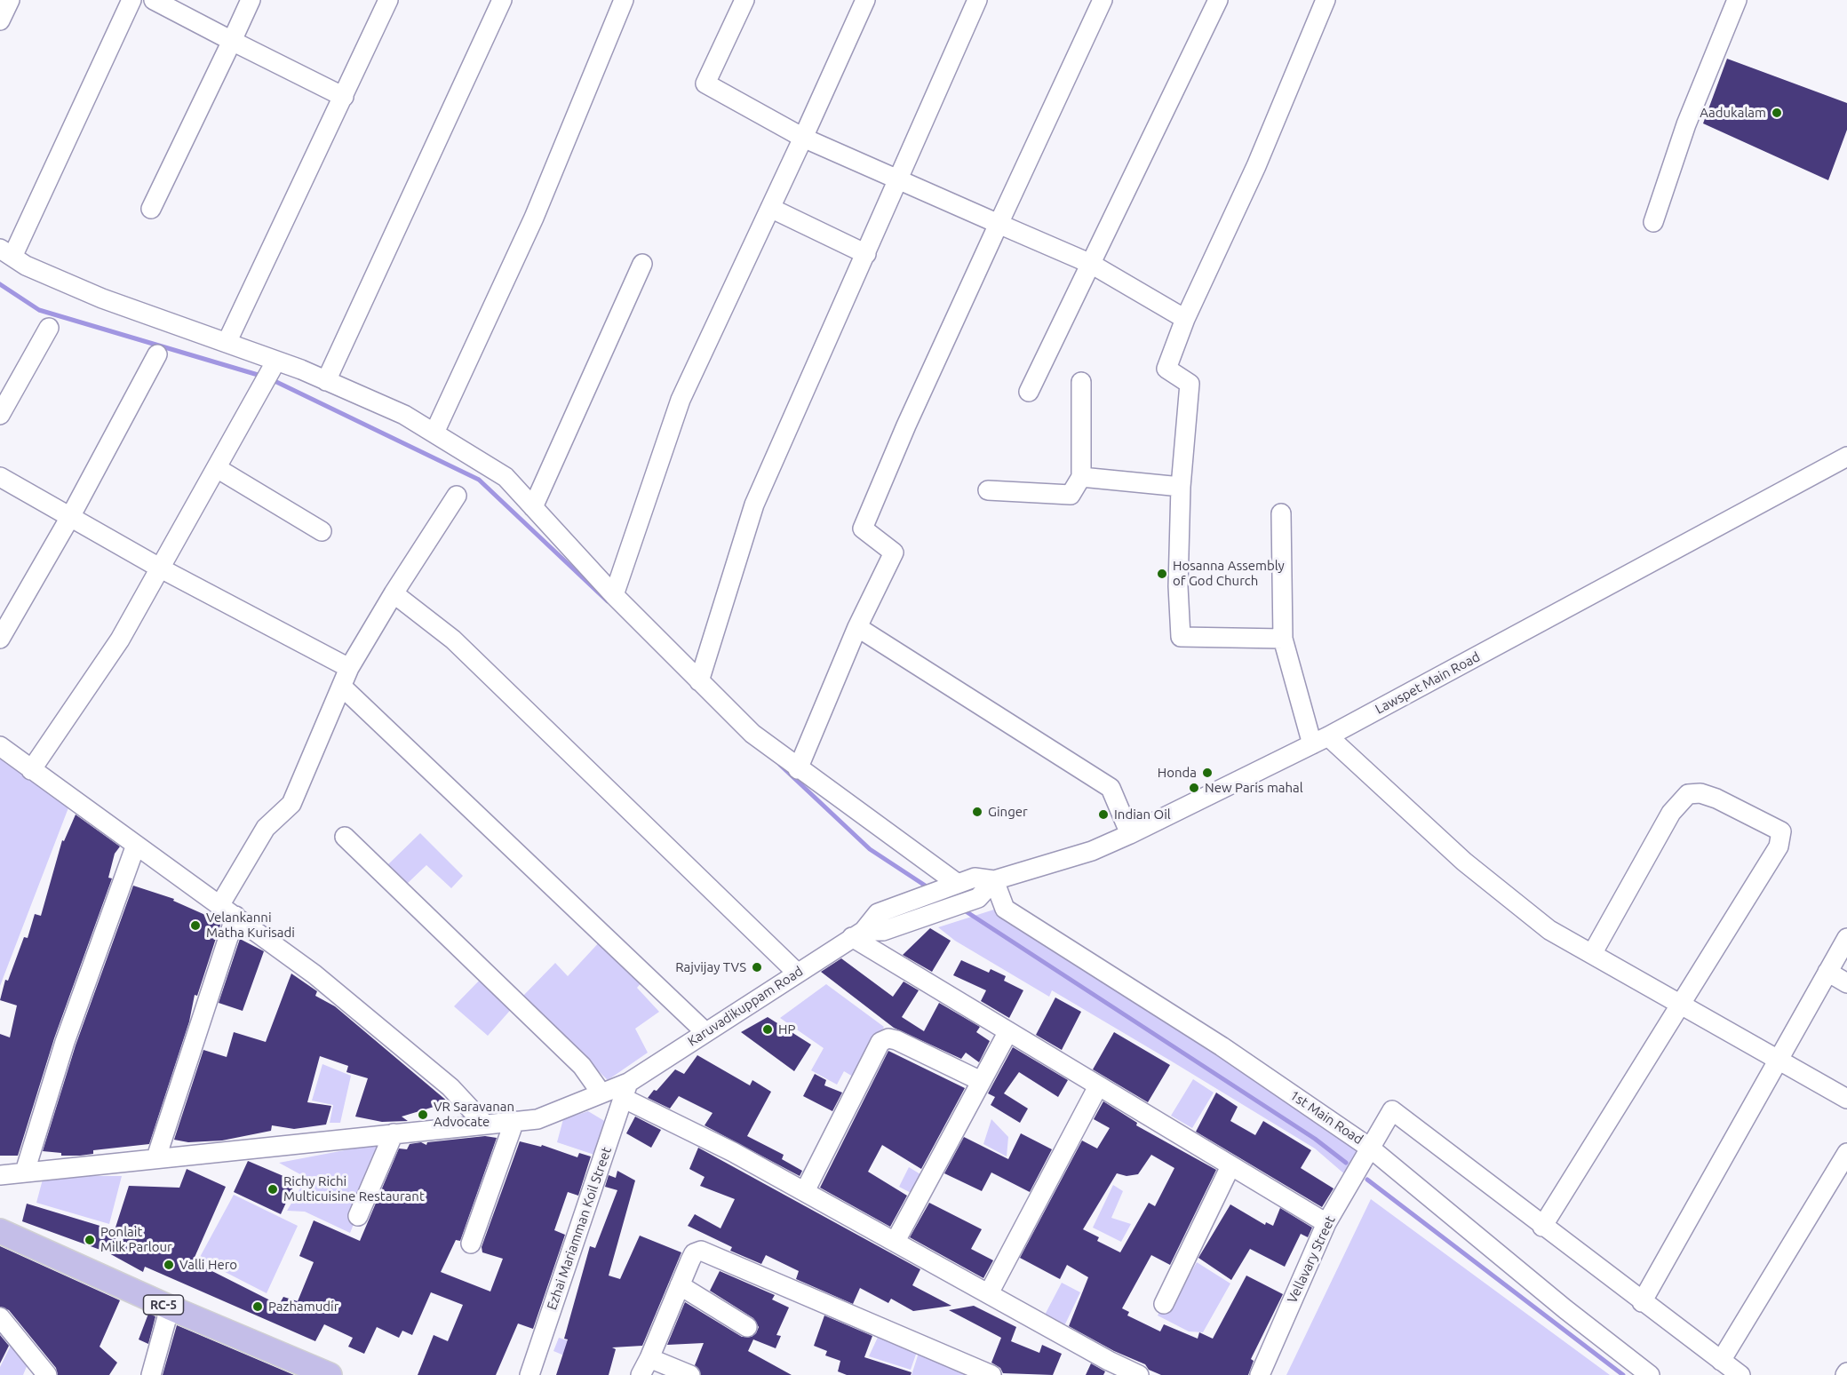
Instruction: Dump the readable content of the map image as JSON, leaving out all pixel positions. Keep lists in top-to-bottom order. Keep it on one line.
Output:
{"streets":{"main road":["RC-5"],"street":["Lawspet Main Road","Karuvadikuppam Road","1st Main Road","Ezhai Mariamman Koil Street","Vellavary Street"]},"crossings":[["Lawspet Main Road","1st Main Road"],["Karuvadikuppam Road","Ezhai Mariamman Koil Street"],["1st Main Road","Vellavary Street"]],"places":["Aadukalam","Hosanna Assembly of God Church","Honda","New Paris mahal","Ginger","Indian Oil","Velankanni Matha Kurisadi","Rajvijay TVS","HP","VR Saravanan Advocate","Richy Richi Multicuisine Restaurant","Ponlait Milk Parlour","Valli Hero","Pazhamudir"]}
